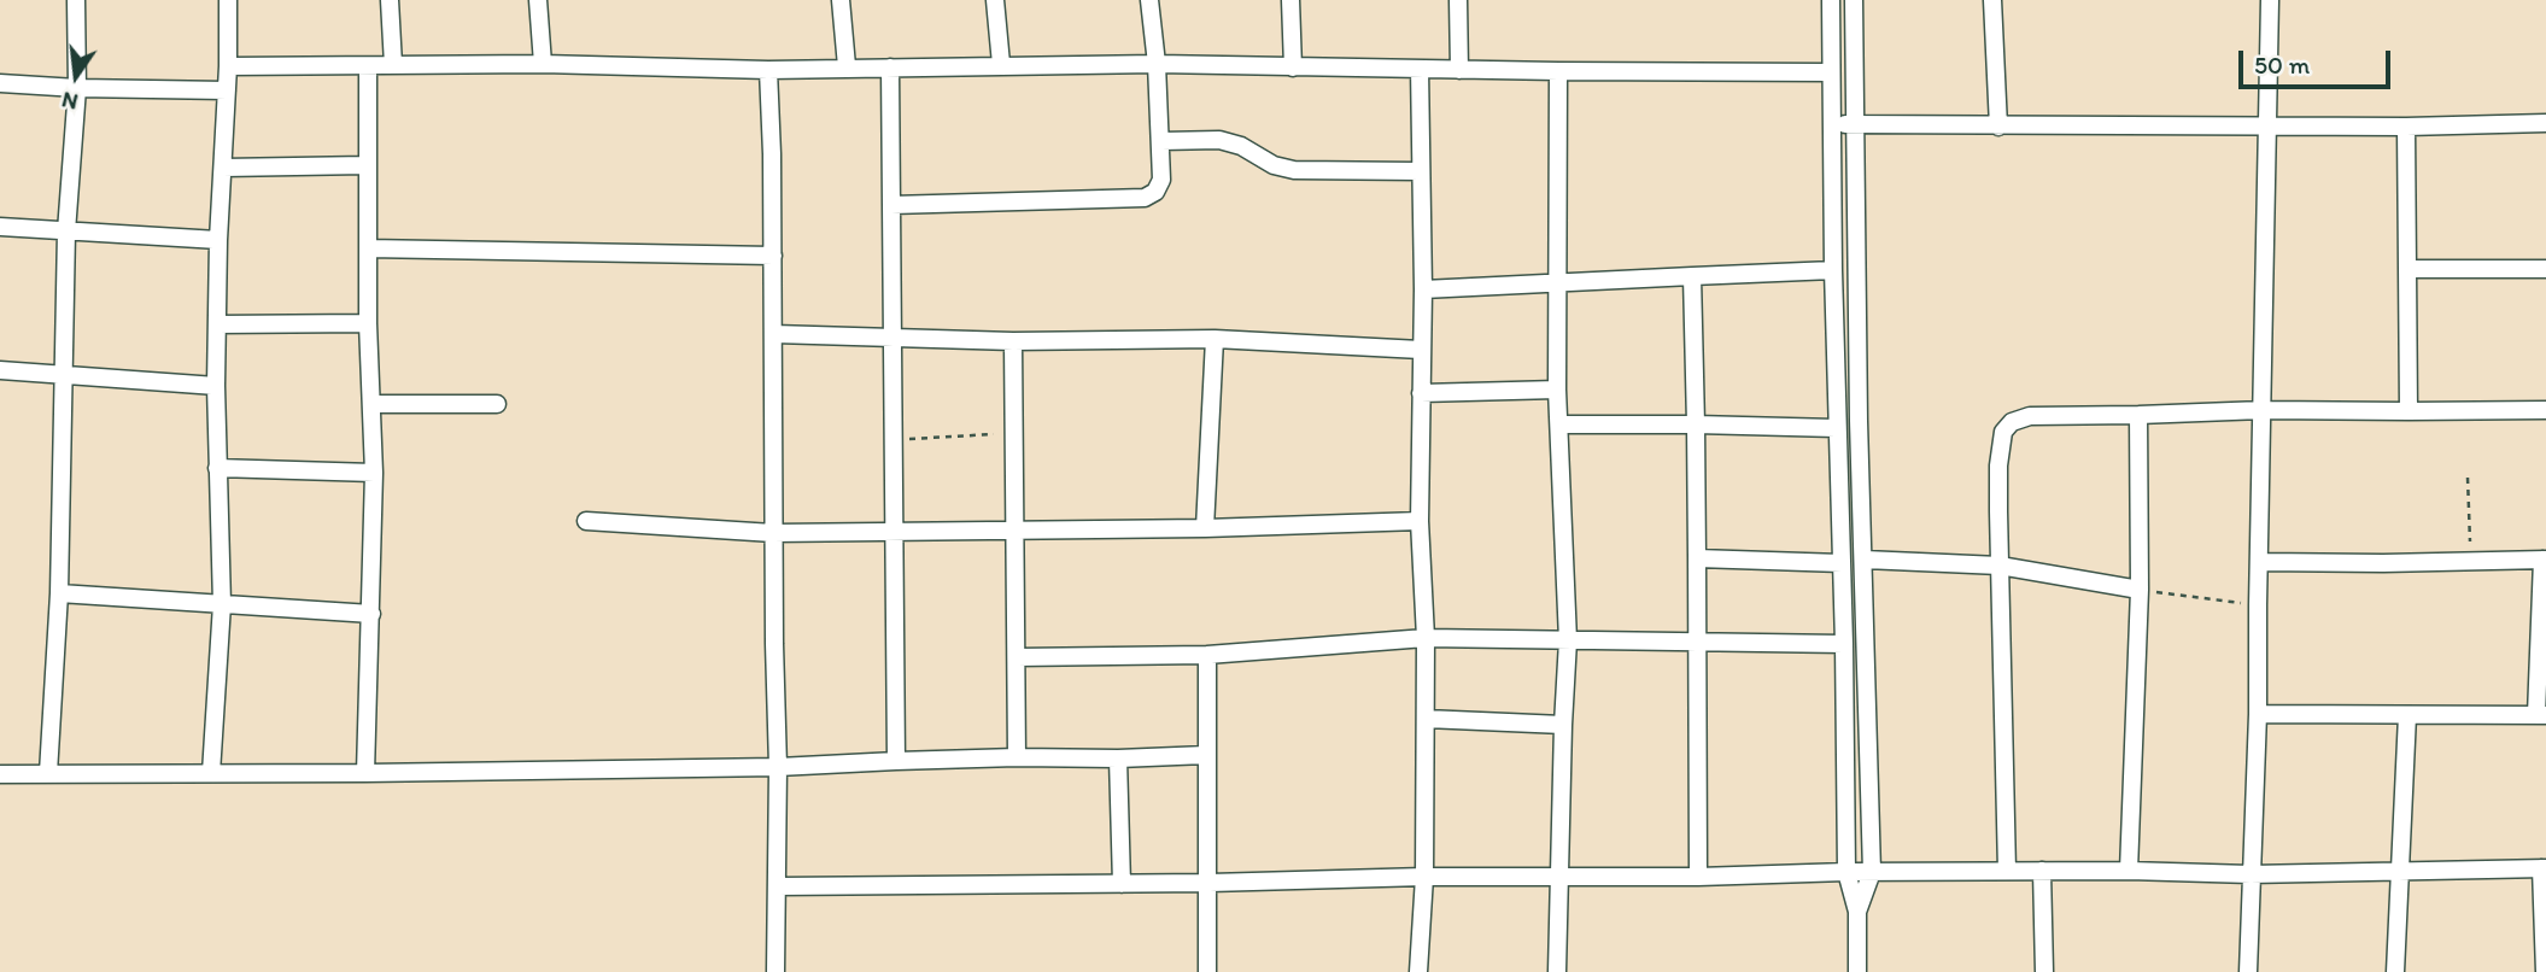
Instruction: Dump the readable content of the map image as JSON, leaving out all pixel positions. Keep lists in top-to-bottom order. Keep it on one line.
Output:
{"scale_bar":"50 m","north":"bottom"}
